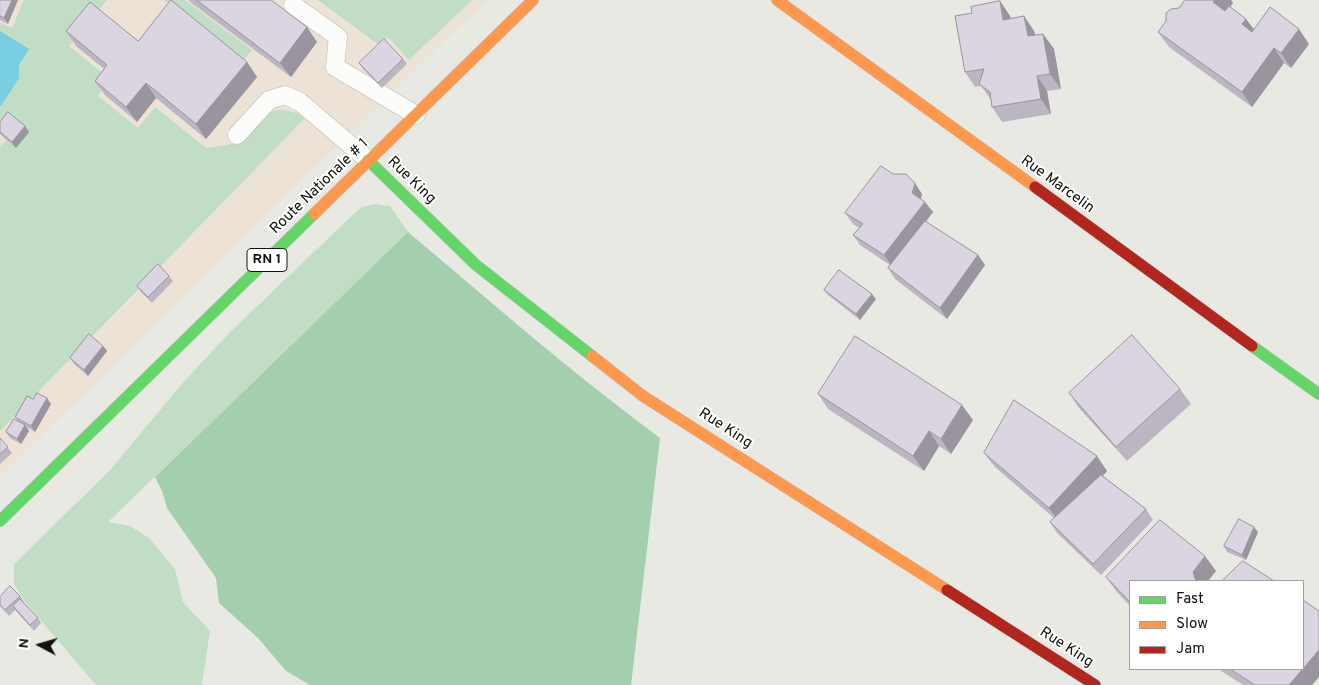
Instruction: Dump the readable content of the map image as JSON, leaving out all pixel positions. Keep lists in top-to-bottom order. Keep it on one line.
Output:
{"streets":{"street":["Rue King","Rue Marcelin","Route Nationale # 1","RN 1"]},"crossings":[["Rue King","Route Nationale # 1"]],"legend":["Fast","Slow","Jam"],"north":"left"}
